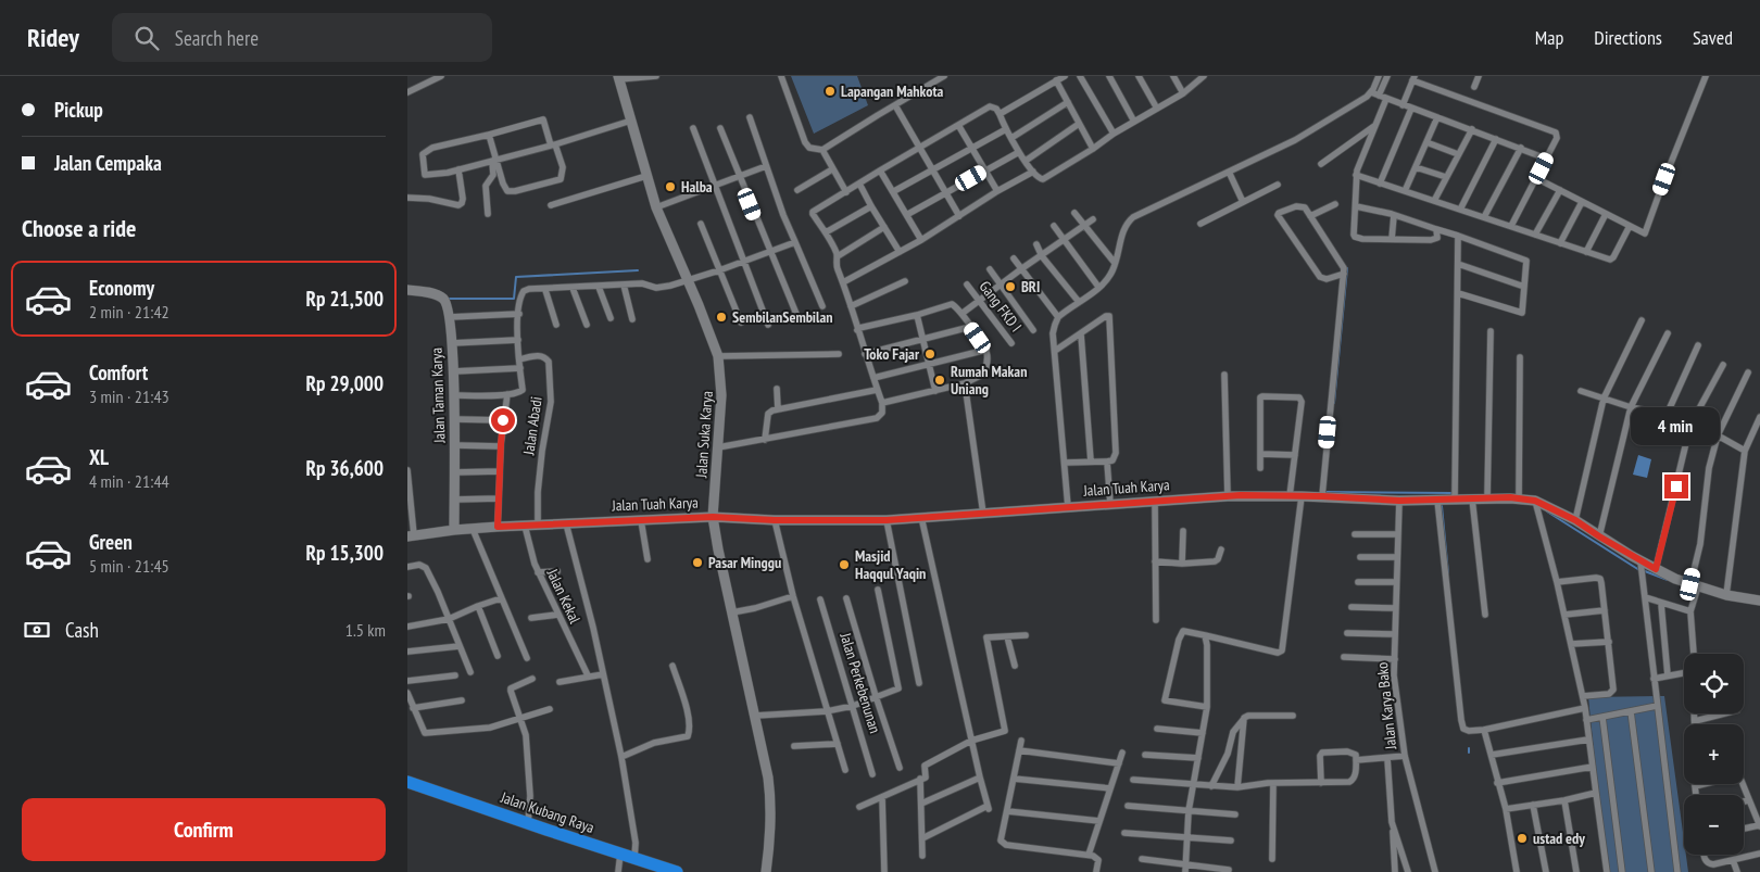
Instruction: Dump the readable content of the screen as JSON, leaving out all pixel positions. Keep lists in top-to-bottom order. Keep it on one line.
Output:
{"streets":{"highway":["Jalan Kubang Raya"],"main road":["Jalan Taman Karya","Jalan Suka Karya","Jalan Tuah Karya"],"street":["Gang FKD I","Jalan Abadi","Jalan Kekal","Jalan Perkebenunan","Jalan Karya Bako"]},"crossings":[["Jalan Taman Karya","Jalan Tuah Karya"],["Jalan Abadi","Jalan Tuah Karya"],["Jalan Suka Karya","Jalan Tuah Karya"],["Jalan Tuah Karya","Jalan Kekal"],["Jalan Tuah Karya","Jalan Karya Bako"]],"places":["Lapangan Mahkota","Halba","BRI","SembilanSembilan","Toko Fajar","Rumah Makan Uniang","Pasar Minggu","Masjid Haqqul Yaqin","ustad edy"],"page":{"header":"Ridey","search":"Search here","nav":["Map","Directions","Saved"],"banner":["Pickup","Jalan Cempaka"],"heading":"Choose a ride","list":[{"name":"Economy","note":"2 min · 21:42","value":"Rp 21,500"},{"name":"Comfort","note":"3 min · 21:43","value":"Rp 29,000"},{"name":"XL","note":"4 min · 21:44","value":"Rp 36,600"},{"name":"Green","note":"5 min · 21:45","value":"Rp 15,300"}],"bubble":"4 min","pay":["Cash","1.5 km"],"map_buttons":["+","−"],"buttons":"Confirm"}}
